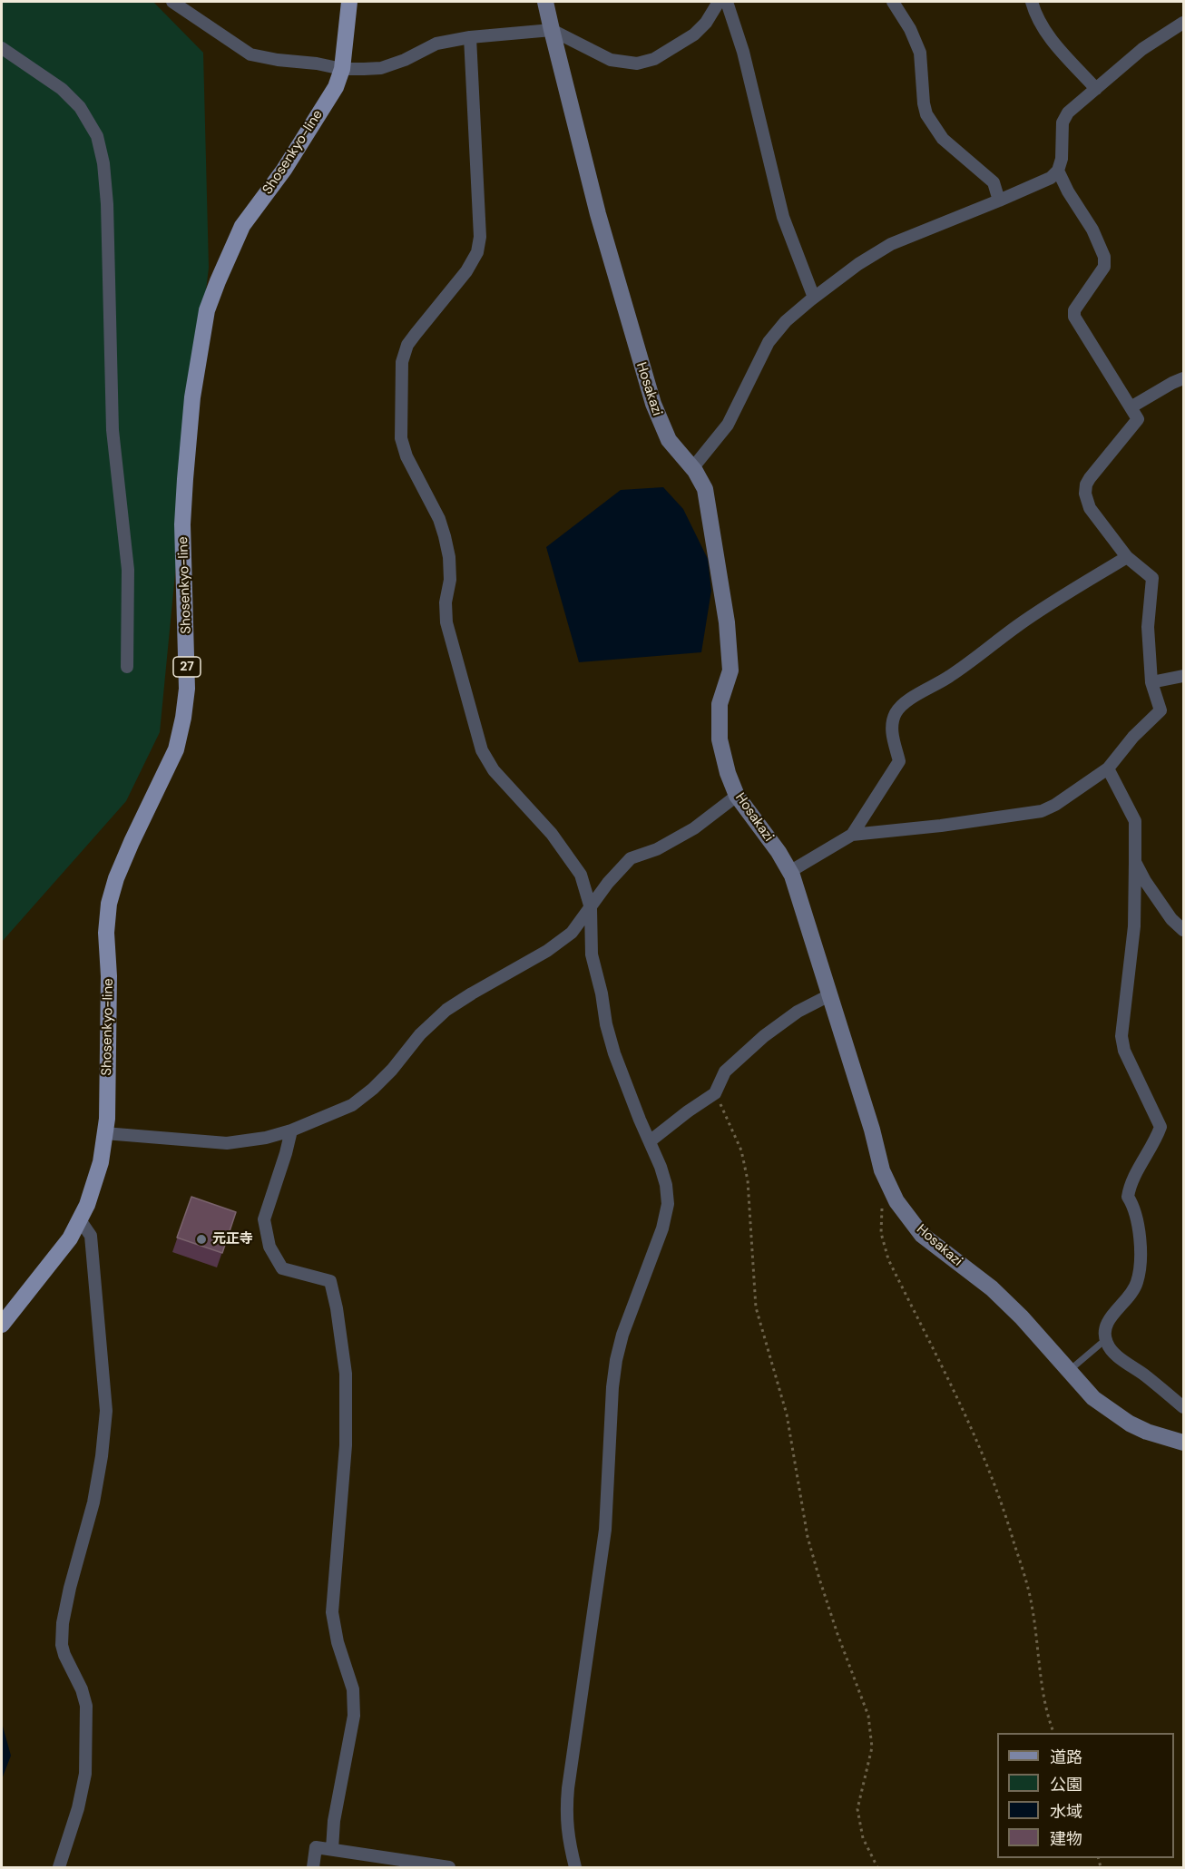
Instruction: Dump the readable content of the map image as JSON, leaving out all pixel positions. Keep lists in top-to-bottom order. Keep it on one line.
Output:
{"streets":{"main road":["Shosenkyo-line","Hosakazi","27"]},"places":["元正寺"],"legend":["道路","公園","水域","建物"]}
